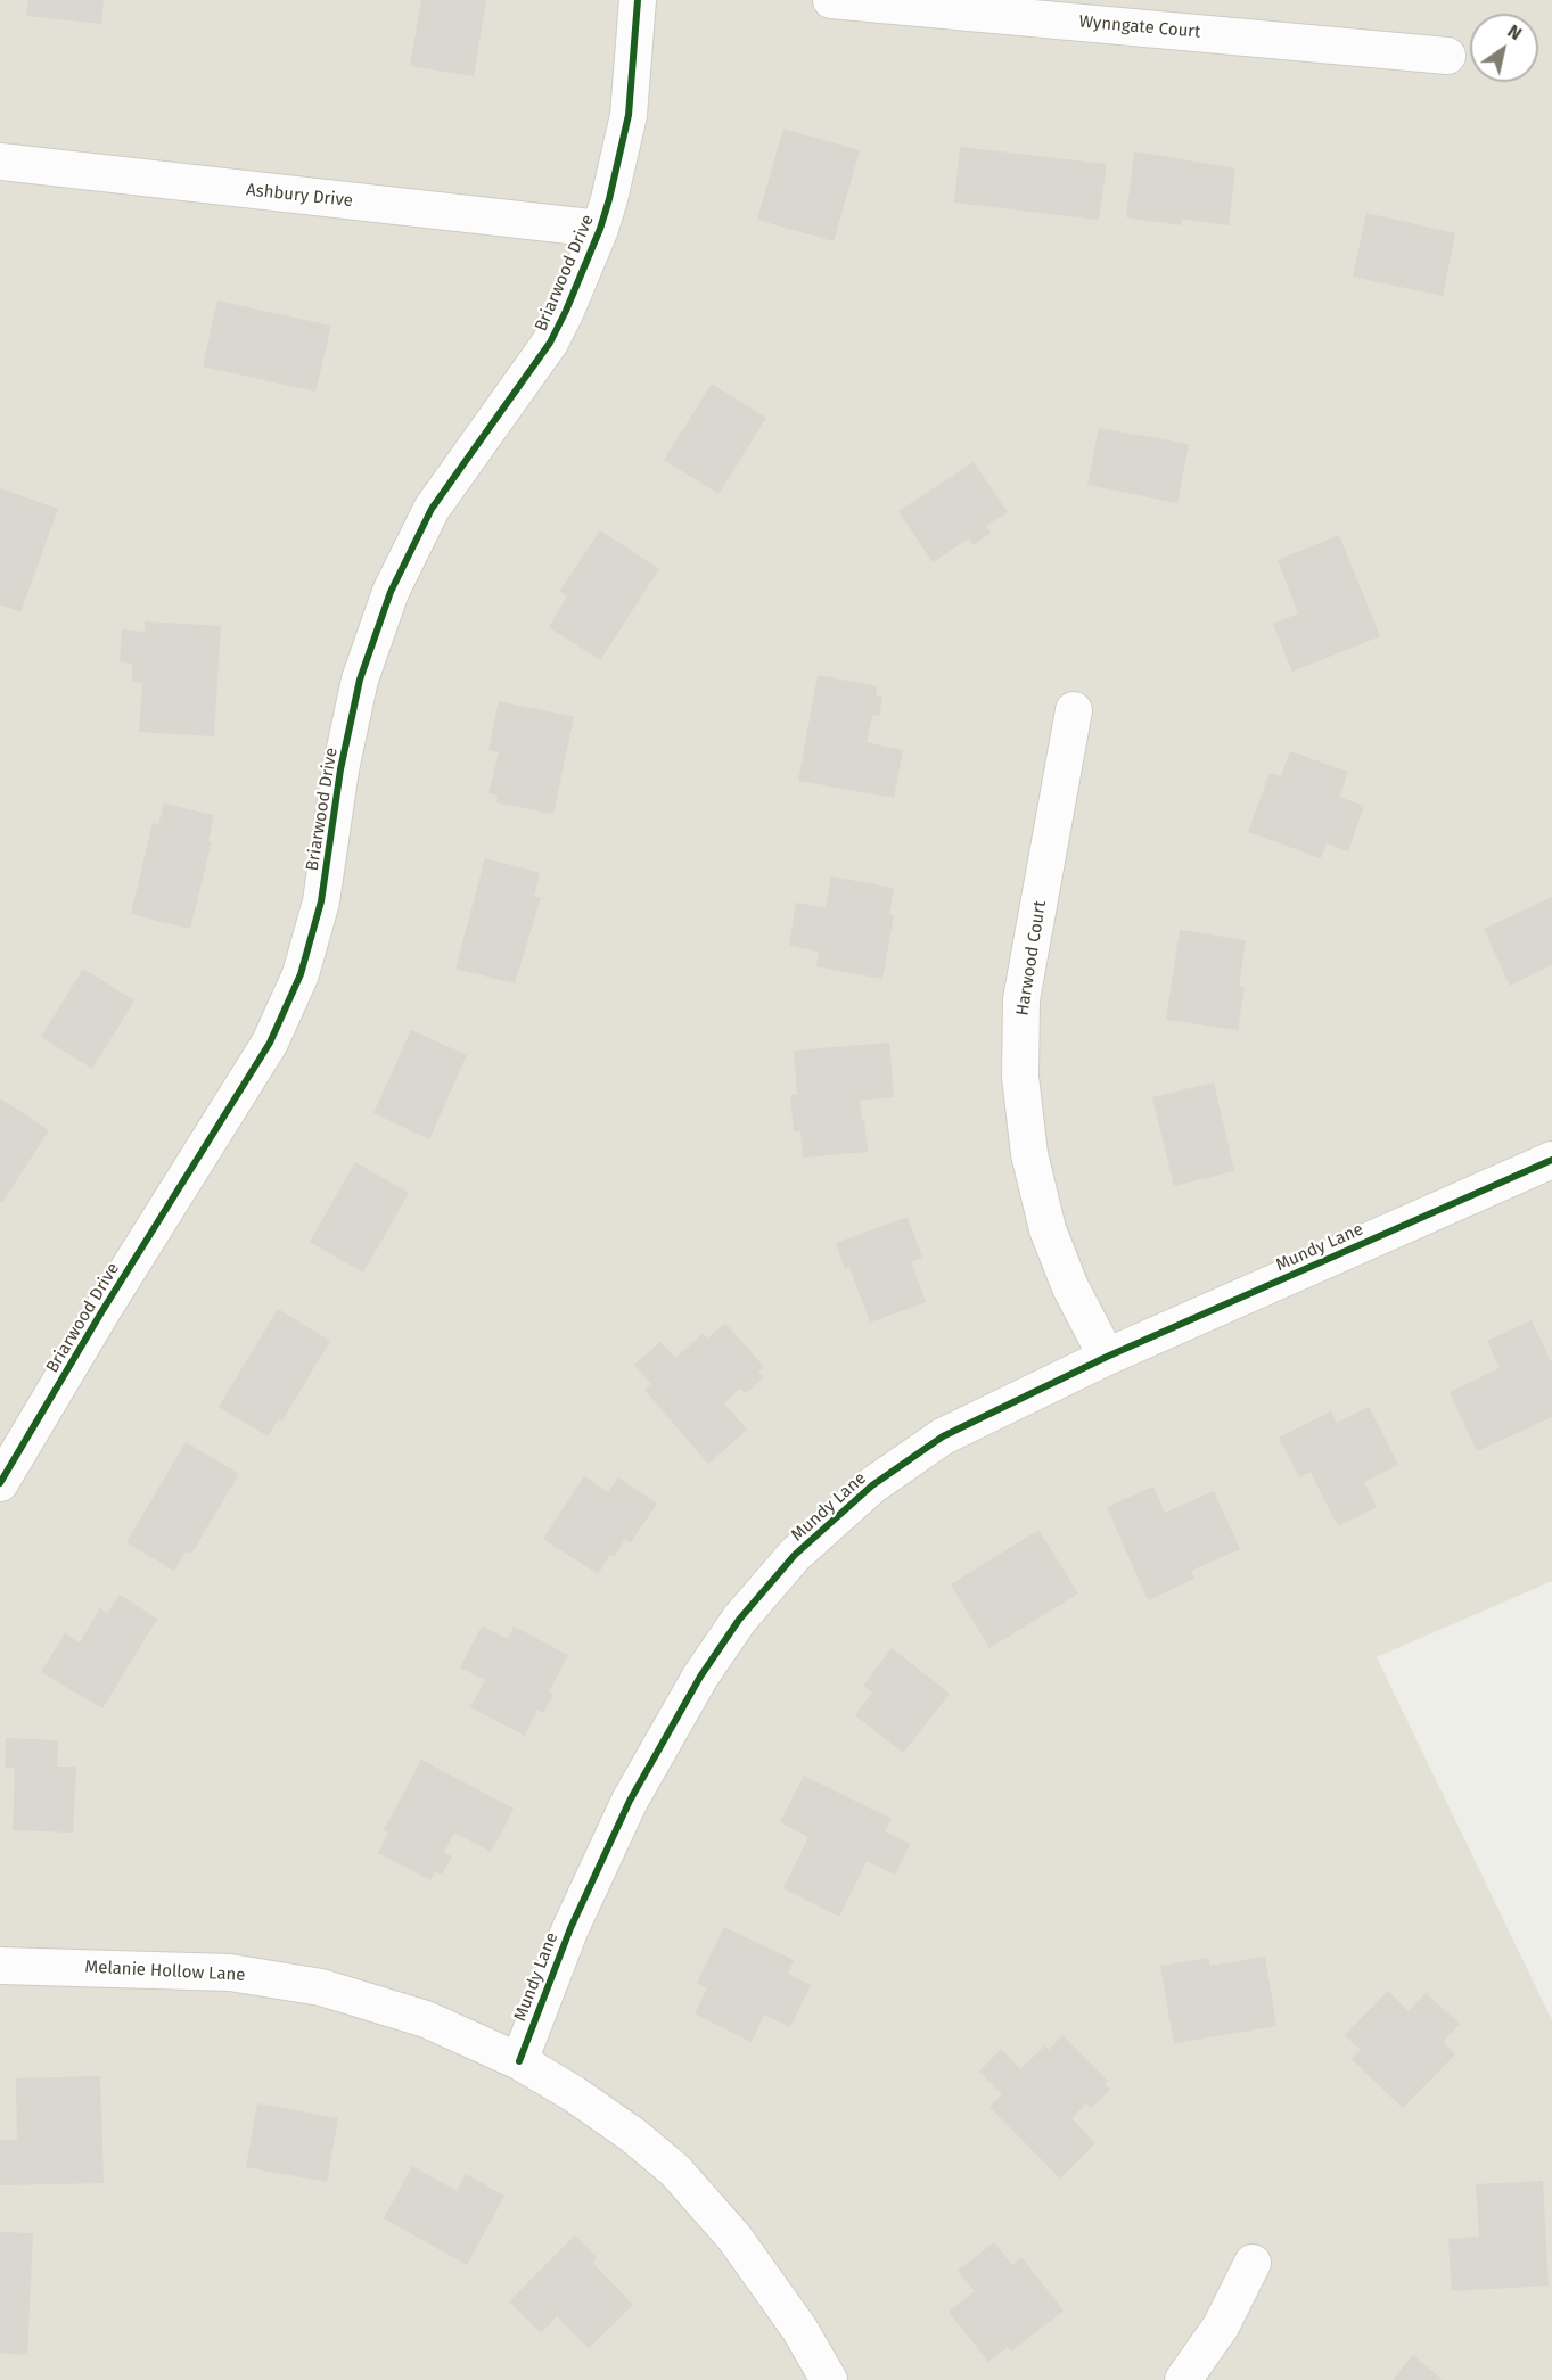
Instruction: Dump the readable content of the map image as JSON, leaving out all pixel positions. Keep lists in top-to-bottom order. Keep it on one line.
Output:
{"streets":{"street":["Wynngate Court","Ashbury Drive","Briarwood Drive","Harwood Court","Mundy Lane","Melanie Hollow Lane"]},"crossings":[["Ashbury Drive","Briarwood Drive"],["Harwood Court","Mundy Lane"],["Mundy Lane","Melanie Hollow Lane"]],"north":"top right"}
